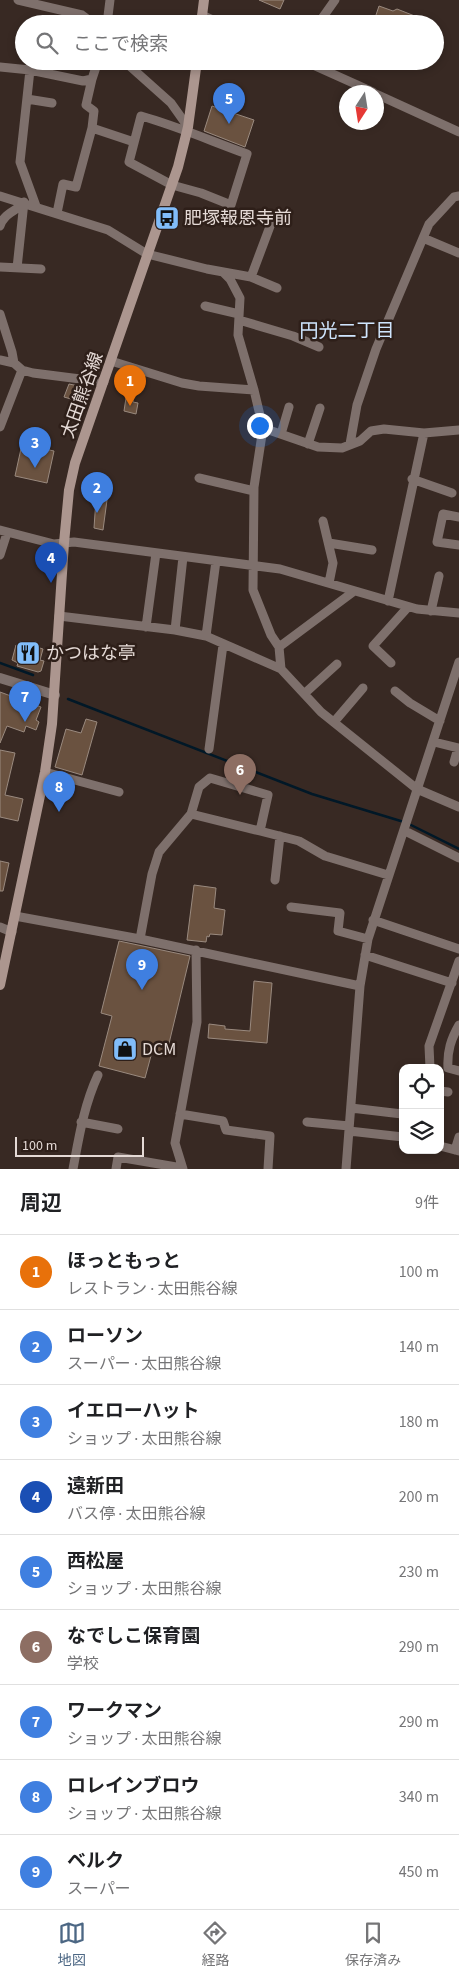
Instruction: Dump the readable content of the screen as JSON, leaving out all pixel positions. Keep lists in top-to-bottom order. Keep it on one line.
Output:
{"streets":{"main road":["太田熊谷線"]},"districts":["円光二丁目"],"places":{"bus stop":["肥塚報恩寺前"],"restaurant":["かつはな亭"],"shop":["DCM"]},"scale_bar":"100 m","north":"bottom","page":{"search":"ここで検索","pins":["5","1","3","2","4","7","6","8","9"],"scale":"100 m","heading":["周辺","9件"],"list":[{"mark":"1","name":"ほっともっと","note":"レストラン · 太田熊谷線","value":"100 m"},{"mark":"2","name":"ローソン","note":"スーパー · 太田熊谷線","value":"140 m"},{"mark":"3","name":"イエローハット","note":"ショップ · 太田熊谷線","value":"180 m"},{"mark":"4","name":"遠新田","note":"バス停 · 太田熊谷線","value":"200 m"},{"mark":"5","name":"西松屋","note":"ショップ · 太田熊谷線","value":"230 m"},{"mark":"6","name":"なでしこ保育園","note":"学校","value":"290 m"},{"mark":"7","name":"ワークマン","note":"ショップ · 太田熊谷線","value":"290 m"},{"mark":"8","name":"ロレインブロウ","note":"ショップ · 太田熊谷線","value":"340 m"},{"mark":"9","name":"ベルク","note":"スーパー","value":"450 m"}],"nav":["地図","経路","保存済み"]}}
